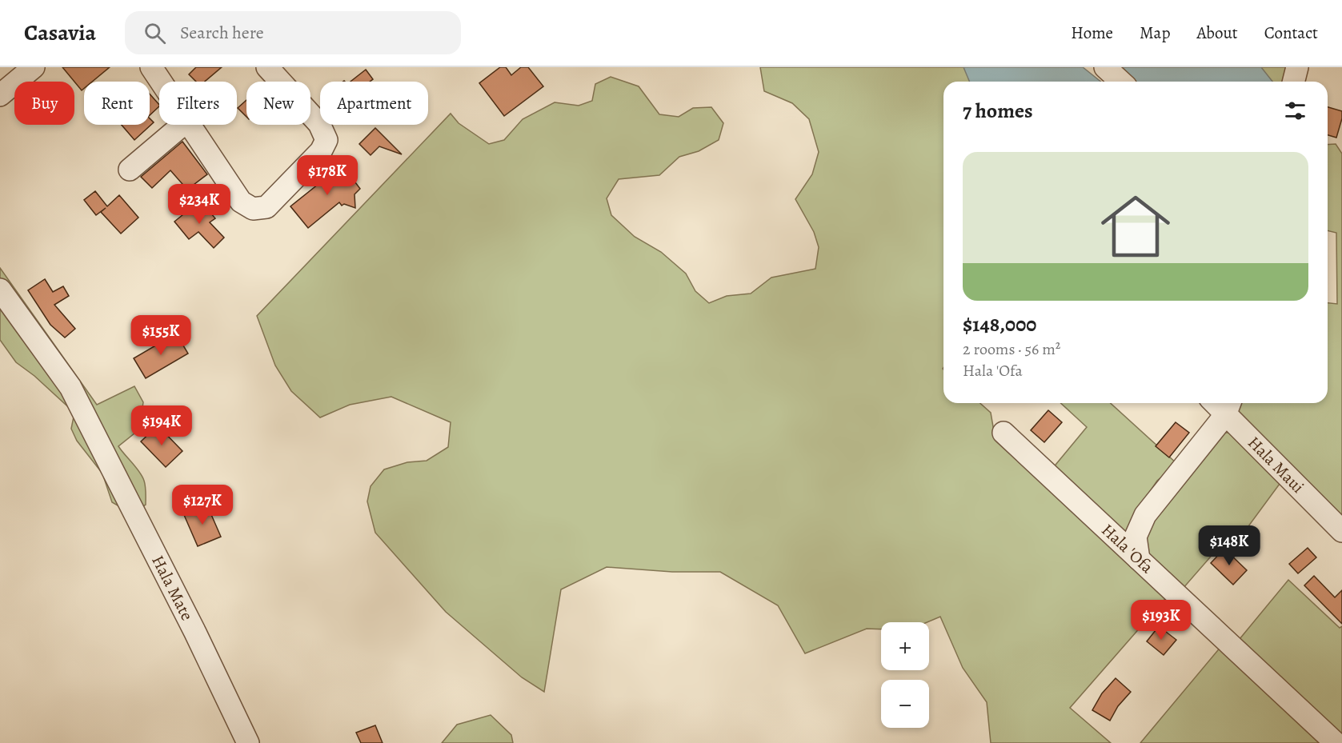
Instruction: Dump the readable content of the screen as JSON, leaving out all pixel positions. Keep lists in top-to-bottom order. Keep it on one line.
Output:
{"streets":{"street":["Hala Maui","Hala 'Ofa","Hala Mate"]},"page":{"header":"Casavia","search":"Search here","nav":["Home","Map","About","Contact"],"chip":["Buy","Rent","Filters","New","Apartment"],"heading":"7 homes","list":[{"name":"$148,000","note":"2 rooms · 56 m² · Hala 'Ofa"}],"price":["$178K","$234K","$155K","$194K","$127K","$148K","$193K"],"map_buttons":["+","−"]}}
